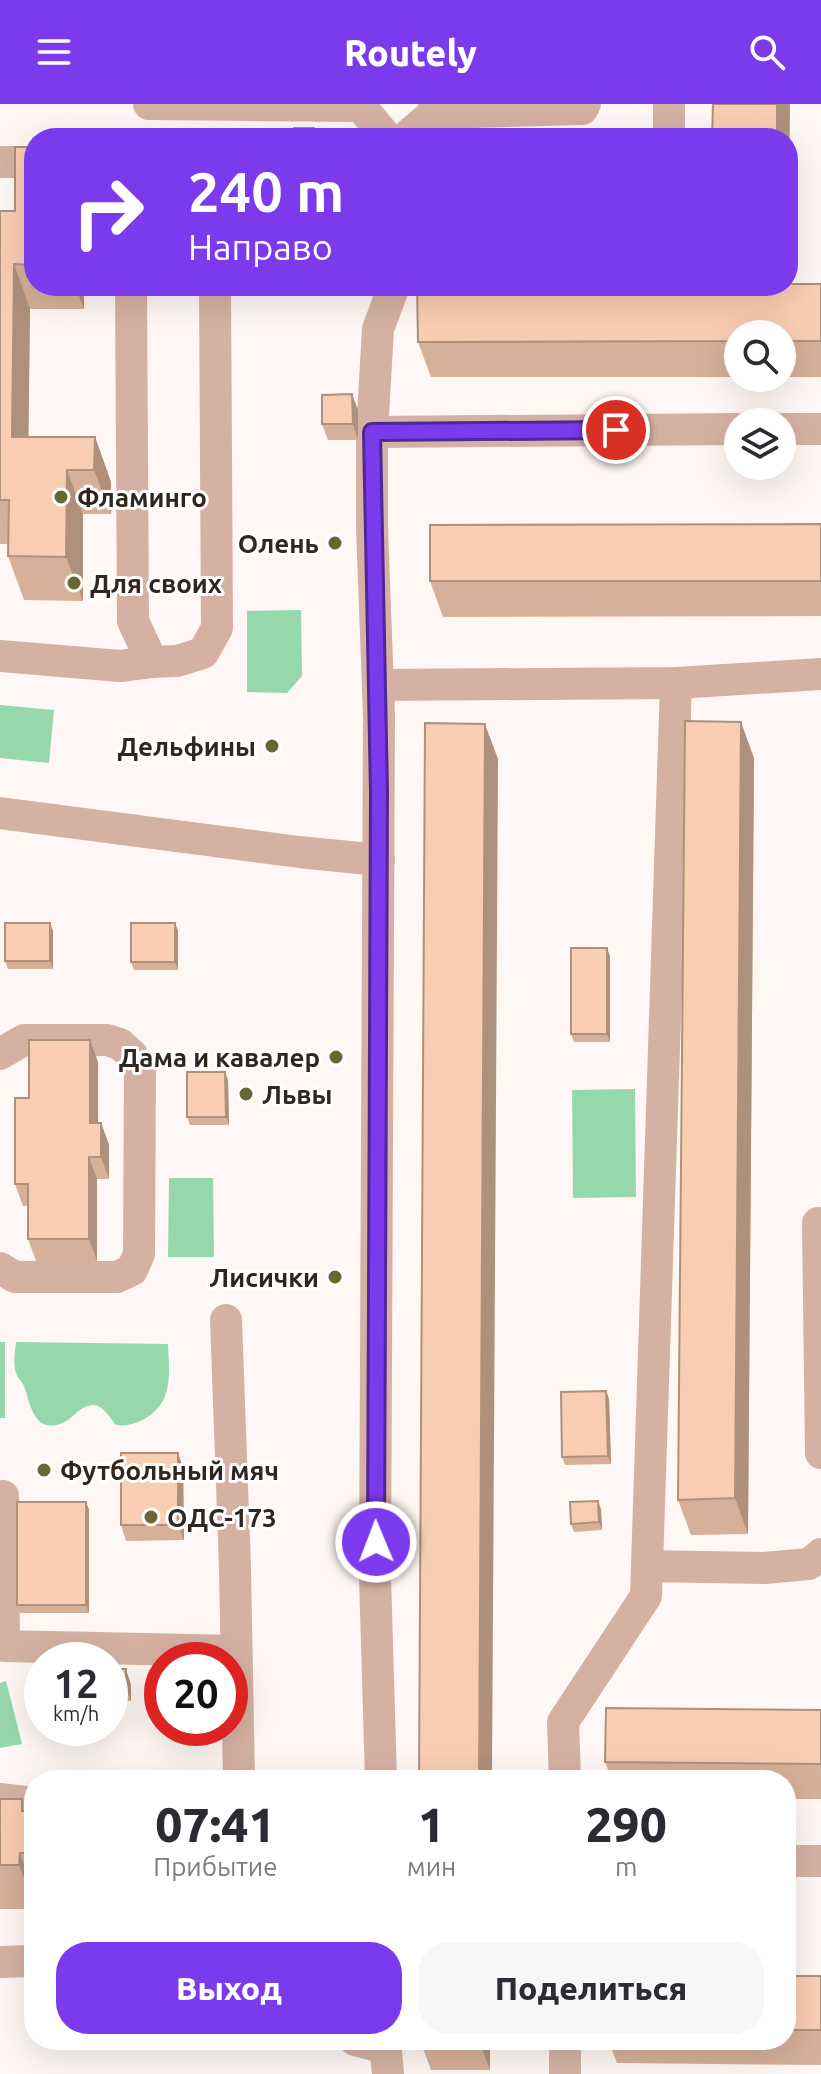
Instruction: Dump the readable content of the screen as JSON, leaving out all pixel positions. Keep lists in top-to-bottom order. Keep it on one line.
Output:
{"places":["Фламинго","Олень","Для своих","Дельфины","Дама и кавалер","Львы","Лисички","Футбольный мяч","ОДС-173"],"page":{"header":"Routely","turn":["240 m","Направо"],"speed":"12 km/h","limit":"20","eta":["07:41","Прибытие","1","мин","290","m"],"buttons":["Выход","Поделиться"]}}
